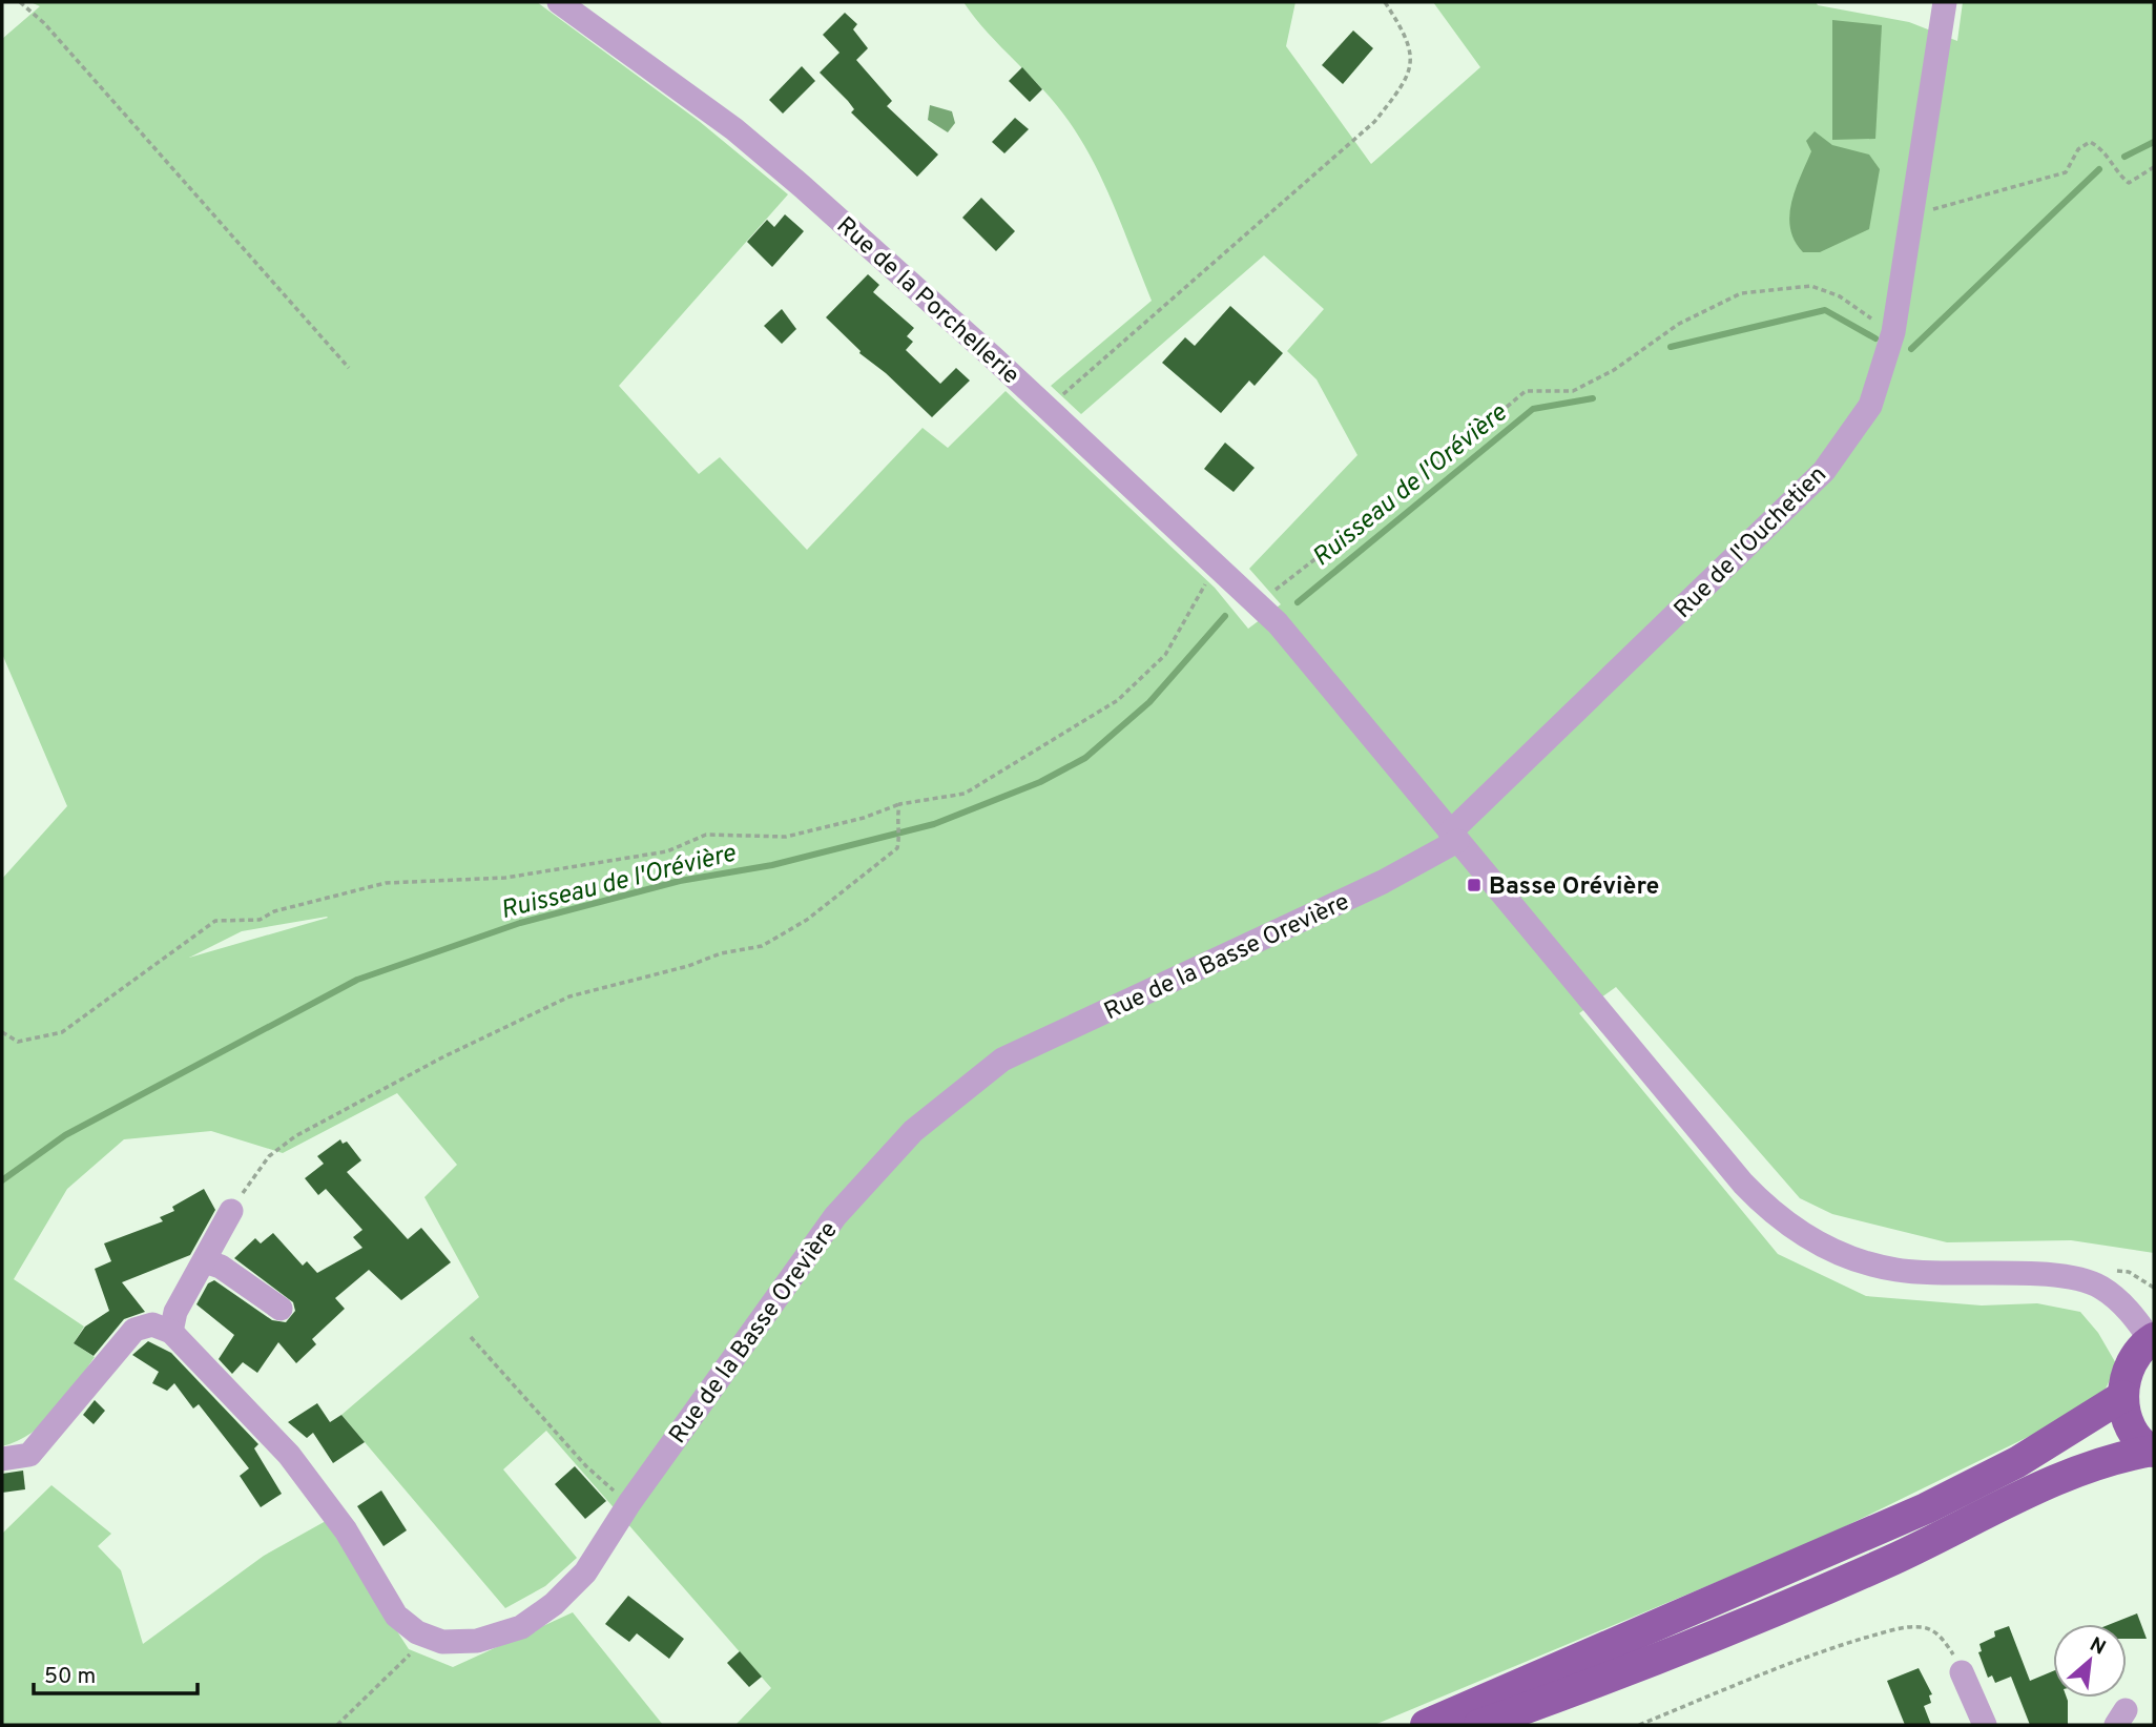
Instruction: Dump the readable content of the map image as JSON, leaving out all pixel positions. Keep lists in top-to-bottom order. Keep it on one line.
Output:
{"streets":{"street":["Rue de la Porchellerie","Rue de l'Ouchetien","Rue de la Basse Orevière"]},"crossings":[["Rue de la Porchellerie","Rue de l'Ouchetien"],["Rue de la Porchellerie","Rue de la Basse Orevière"],["Rue de l'Ouchetien","Rue de la Basse Orevière"]],"water":["Ruisseau de l'Orévière"],"places":{"transit":["Basse Orévière"]},"scale_bar":"50 m","north":"top right"}
